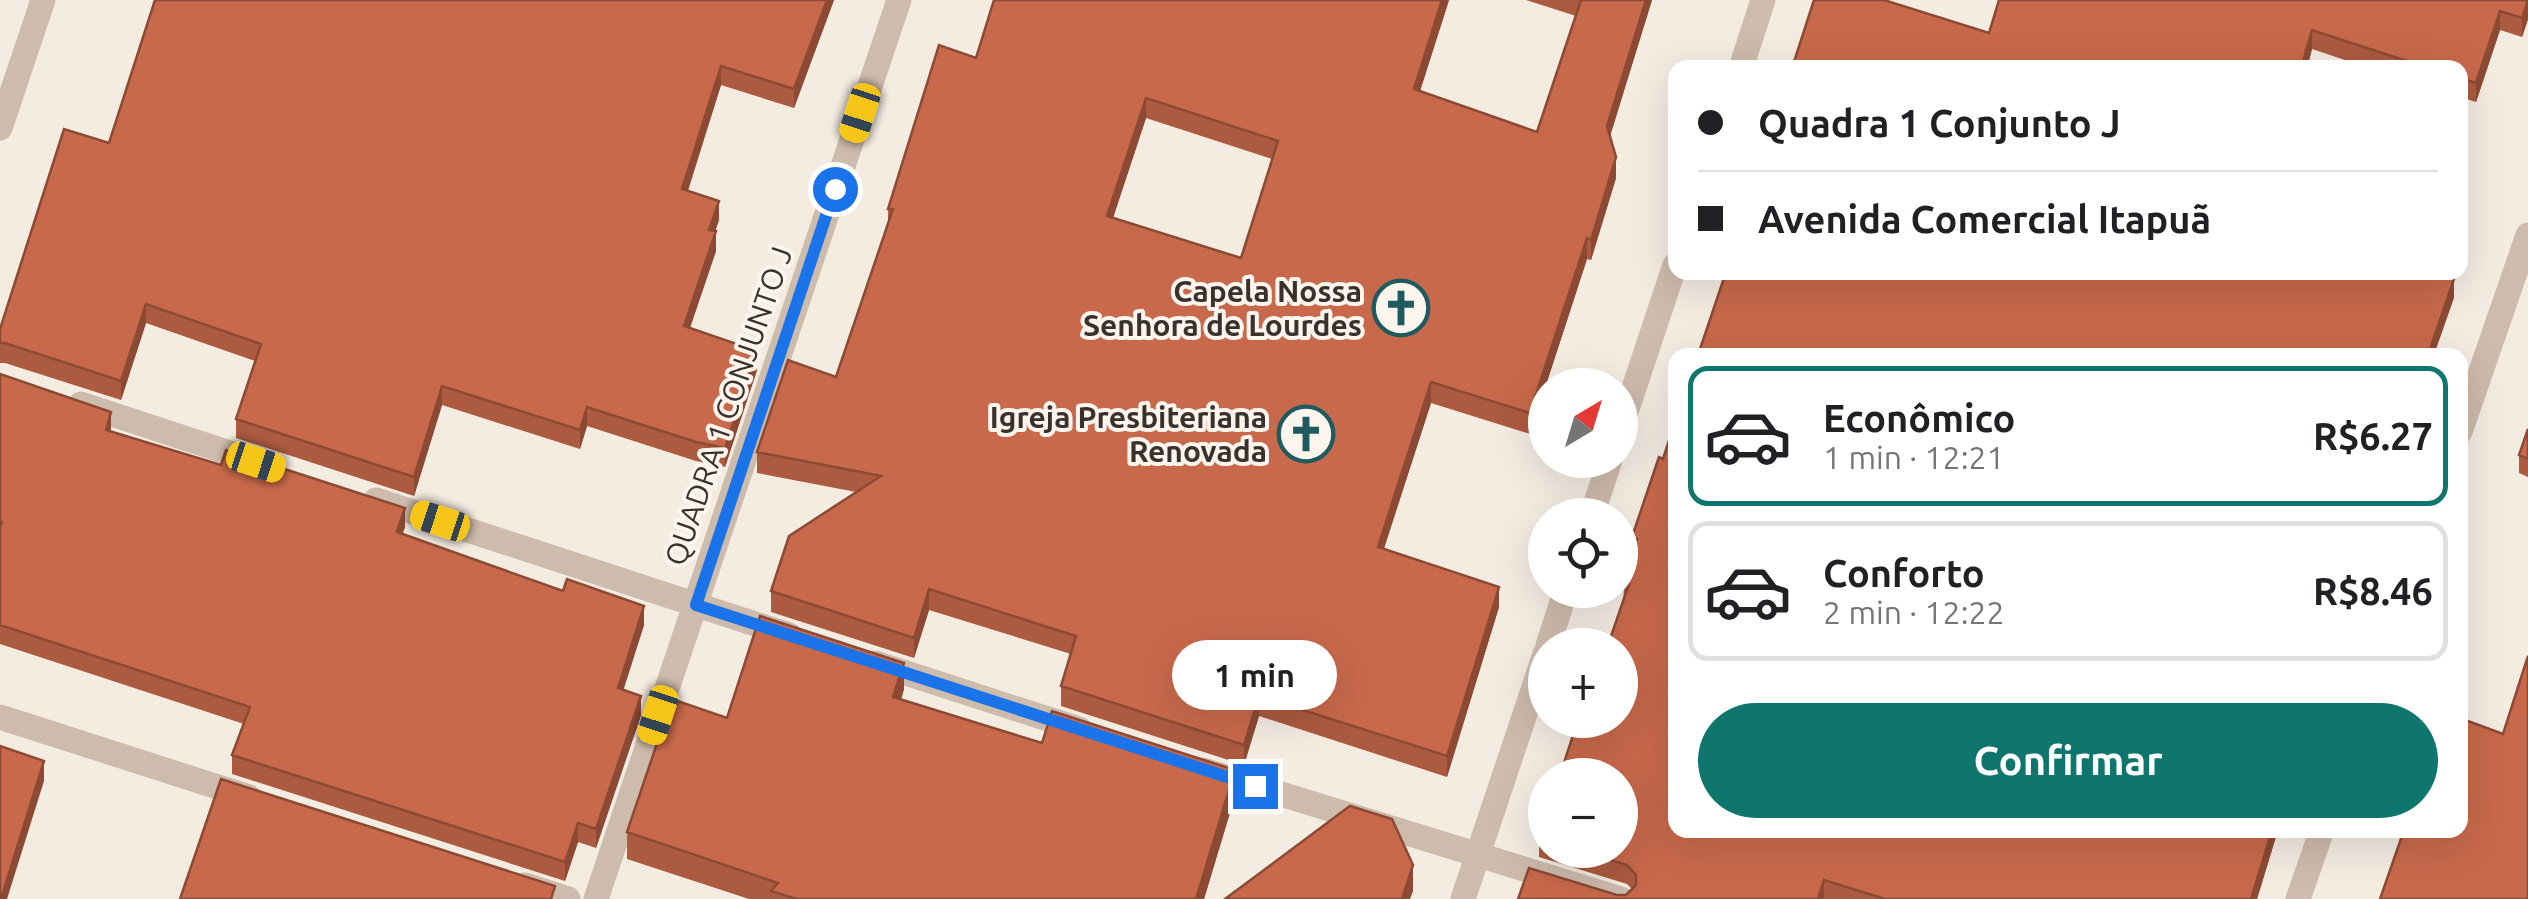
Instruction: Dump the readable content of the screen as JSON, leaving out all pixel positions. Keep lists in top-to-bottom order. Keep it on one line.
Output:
{"streets":{"street":["QUADRA 1 CONJUNTO J"]},"places":{"church":["Capela Nossa Senhora de Lourdes","Igreja Presbiteriana Renovada"]},"north":"top right","page":{"banner":["Quadra 1 Conjunto J","Avenida Comercial Itapuã"],"list":[{"name":"Econômico","note":"1 min · 12:21","value":"R$6.27"},{"name":"Conforto","note":"2 min · 12:22","value":"R$8.46"}],"map_buttons":["+","−"],"bubble":"1 min","buttons":"Confirmar"}}
